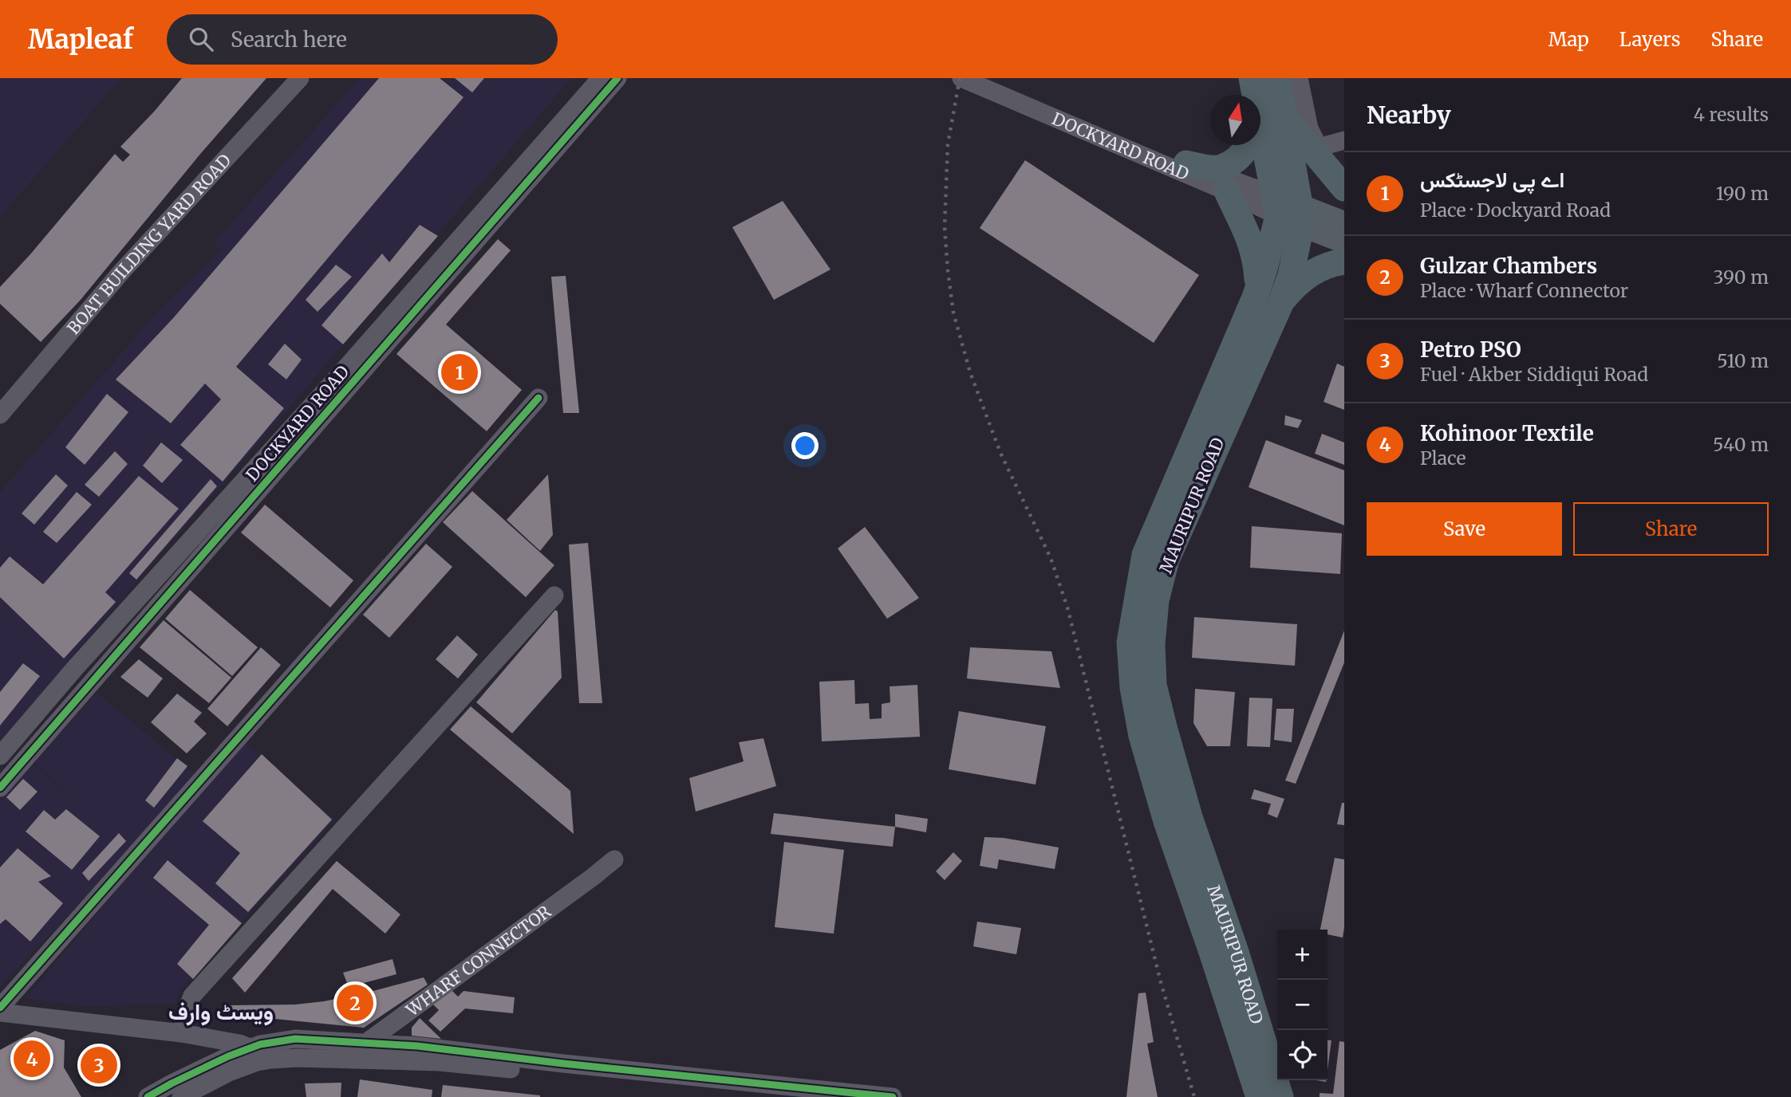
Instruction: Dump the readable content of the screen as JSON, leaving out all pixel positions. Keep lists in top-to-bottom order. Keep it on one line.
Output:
{"streets":{"highway":["MAURIPUR ROAD"],"street":["DOCKYARD ROAD","BOAT BUILDING YARD ROAD","WHARF CONNECTOR"]},"crossings":[["DOCKYARD ROAD","MAURIPUR ROAD"]],"districts":["ویسٹ وارف"],"north":"top","page":{"header":"Mapleaf","search":"Search here","nav":["Map","Layers","Share"],"heading":["Nearby","4 results"],"list":[{"mark":"1","name":"اے پی لاجسٹکس","note":"Place · Dockyard Road","value":"190 m"},{"mark":"2","name":"Gulzar Chambers","note":"Place · Wharf Connector","value":"390 m"},{"mark":"3","name":"Petro PSO","note":"Fuel · Akber Siddiqui Road","value":"510 m"},{"mark":"4","name":"Kohinoor Textile","note":"Place","value":"540 m"}],"pins":["1","2","4","3"],"buttons":["Save","Share"],"map_buttons":["+","−"]}}
